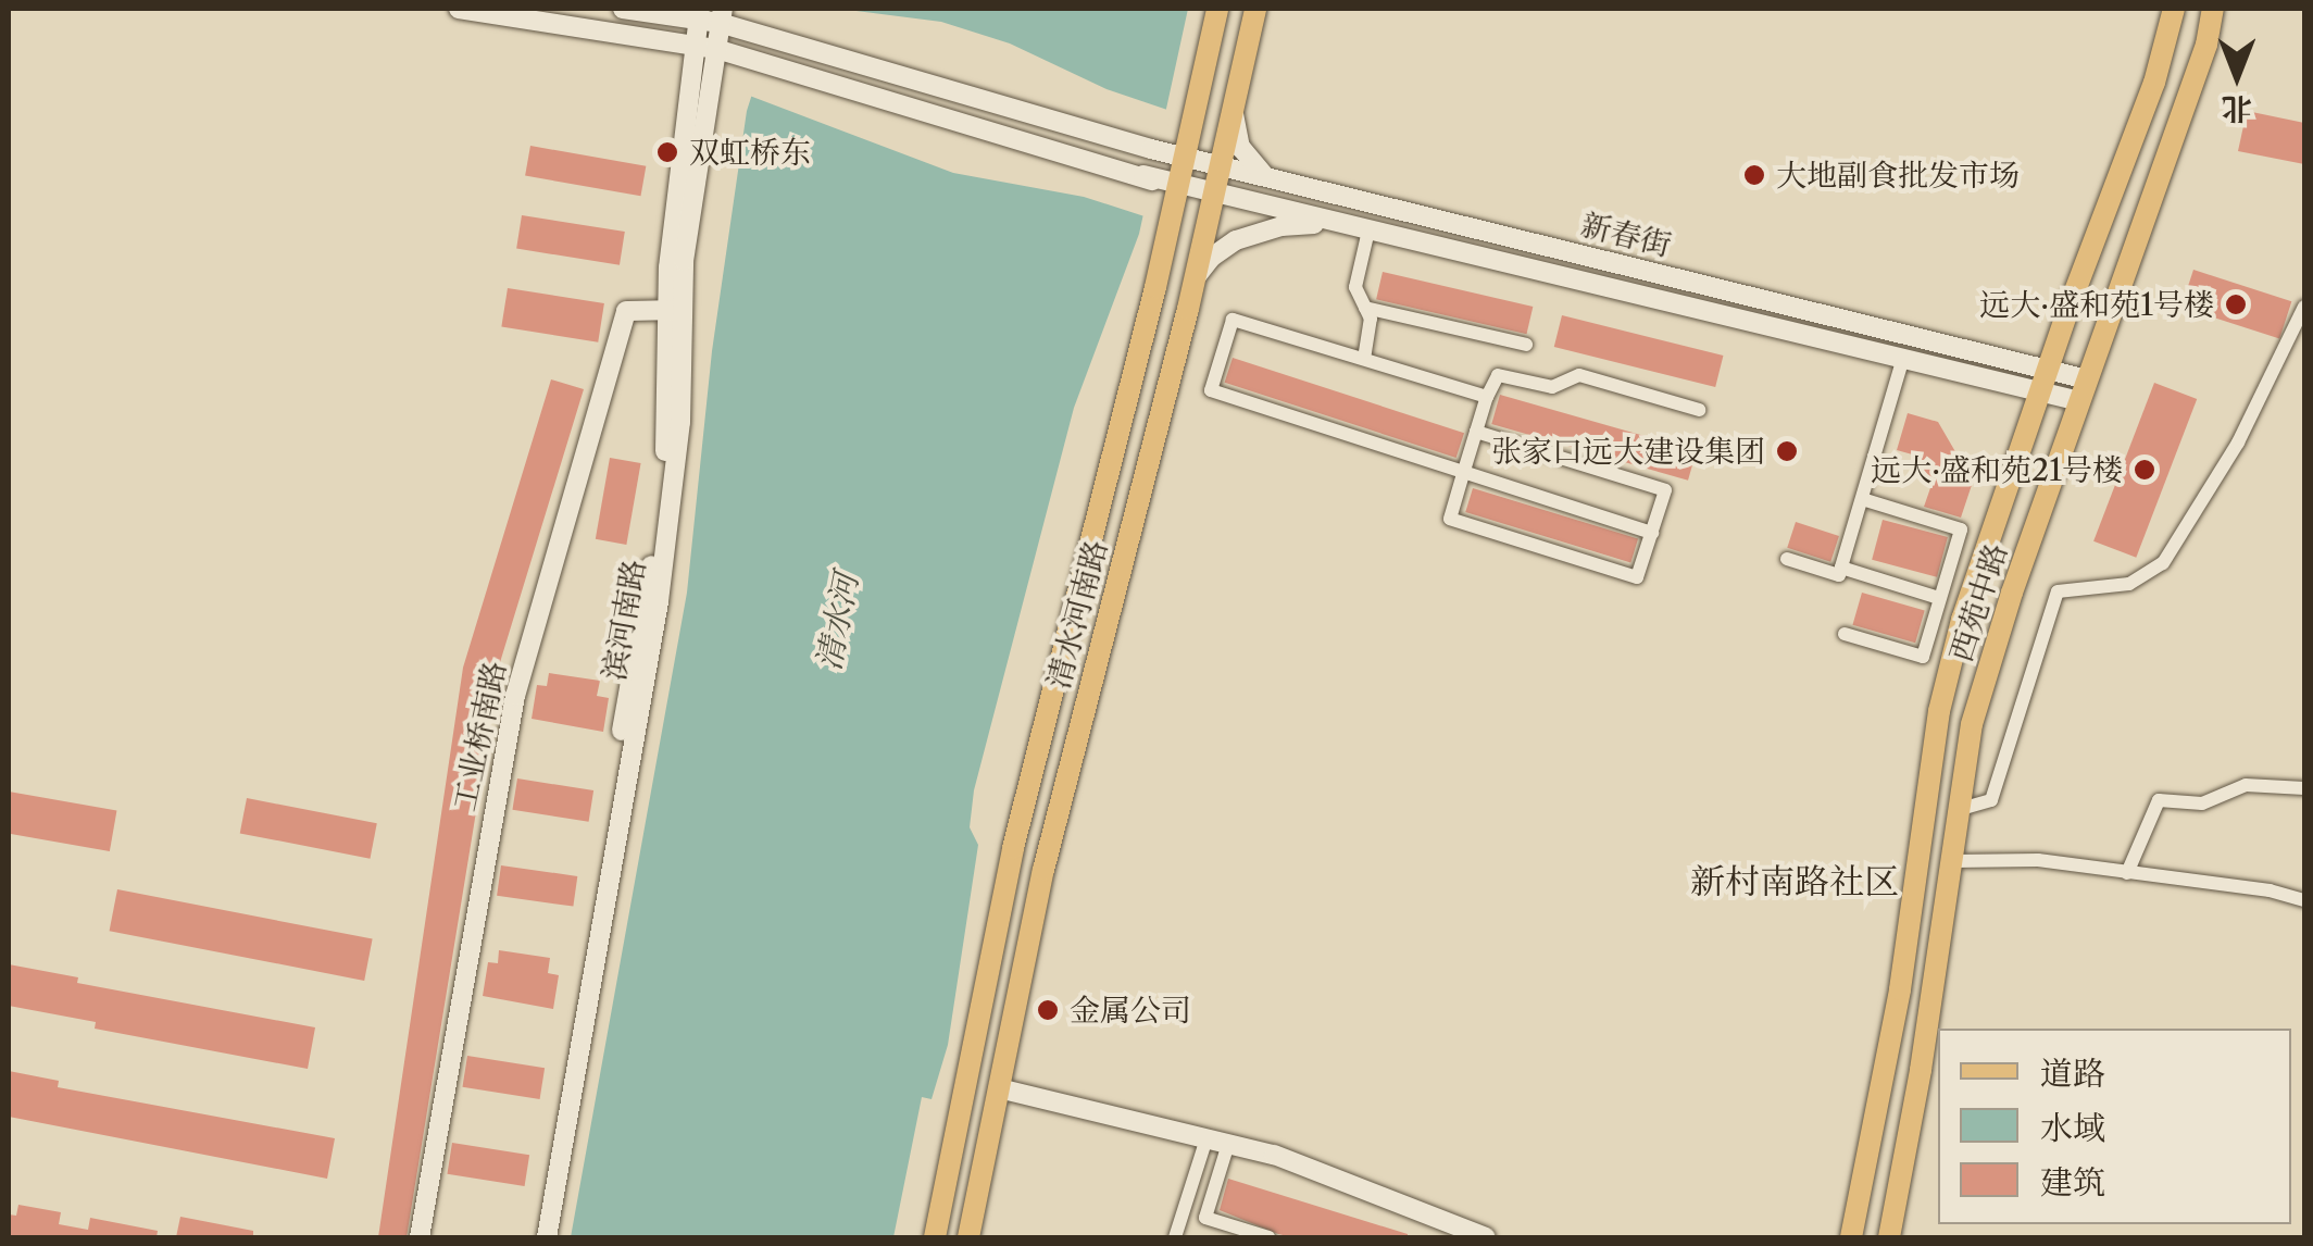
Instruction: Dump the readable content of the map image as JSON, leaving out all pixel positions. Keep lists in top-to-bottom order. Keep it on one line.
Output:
{"streets":{"main road":["新春街","西苑中路","清水河南路","滨河南路","工业桥南路"]},"crossings":[["新春街","西苑中路"],["新春街","清水河南路"],["新春街","滨河南路"],["滨河南路","工业桥南路"]],"districts":["新村南路社区"],"water":["清水河"],"places":["双虹桥东","大地副食批发市场","远大·盛和苑1号楼","张家口远大建设集团","远大·盛和苑21号楼","金属公司"],"legend":["道路","水域","建筑"],"north":"bottom"}
